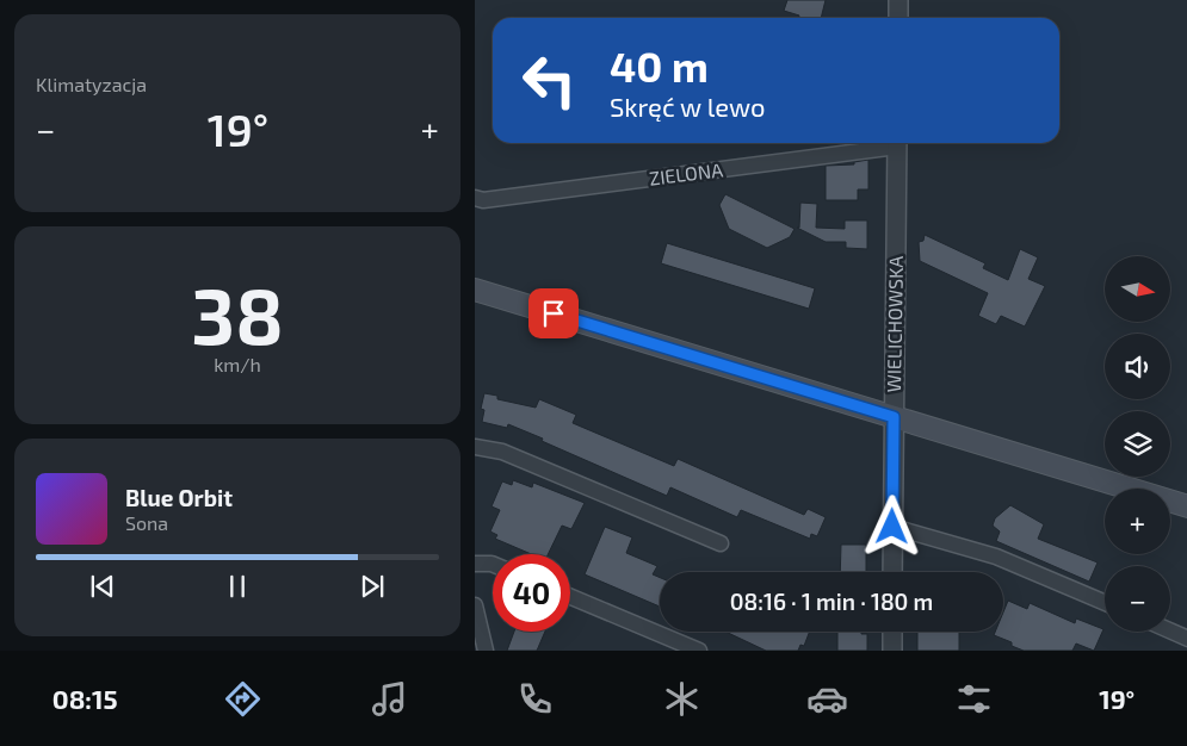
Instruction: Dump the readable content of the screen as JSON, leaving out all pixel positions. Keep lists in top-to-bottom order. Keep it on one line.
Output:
{"streets":{"street":["ZIELONA","WIELICHOWSKA"]},"north":"right","page":{"tile":["Klimatyzacja",["38","km/h"]],"turn":["40 m","Skręć w lewo"],"heat":["−","19°","+"],"map_buttons":["+","−"],"song":["Blue Orbit","Sona"],"limit":"40","trip":"08:16 · 1 min · 180 m","tabs":["08:15","19°"]}}
